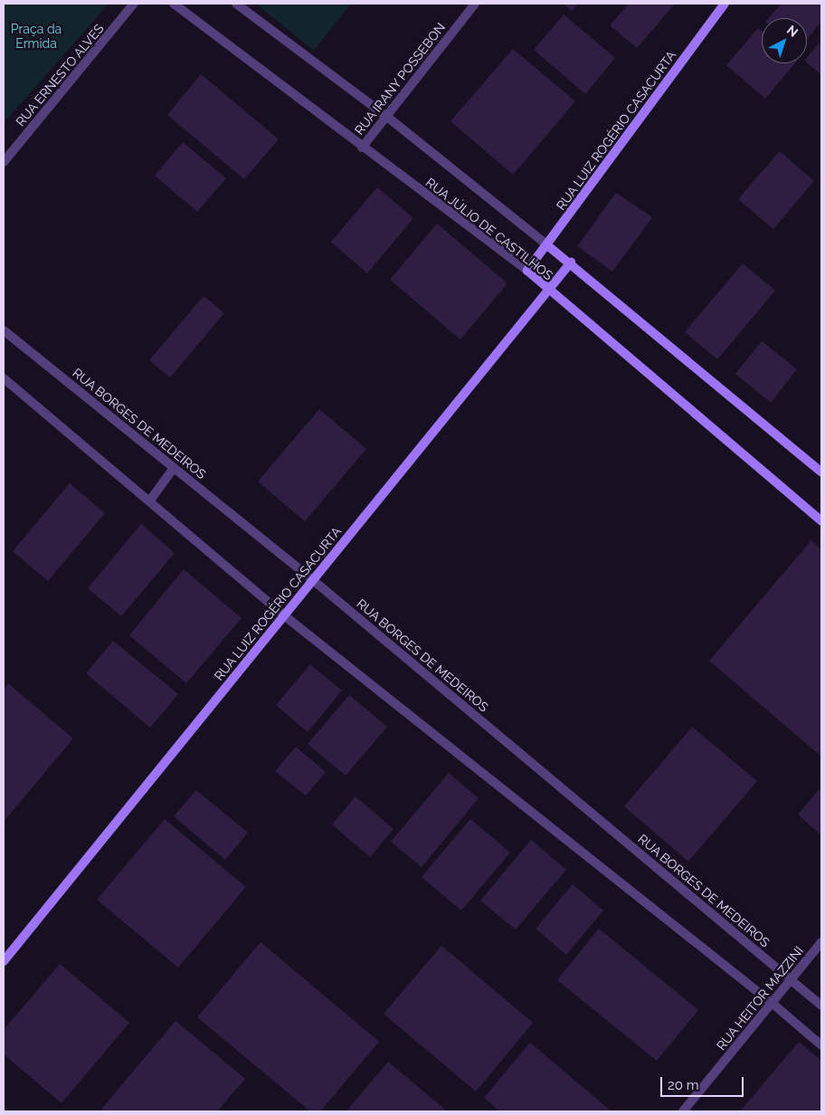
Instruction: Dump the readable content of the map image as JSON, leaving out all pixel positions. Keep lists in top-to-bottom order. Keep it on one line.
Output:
{"streets":{"street":["RUA ERNESTO ALVES","RUA IRANY POSSEBON","RUA LUIZ ROGÉRIO CASACURTA","RUA JÚLIO DE CASTILHOS","RUA BORGES DE MEDEIROS","RUA HEITOR MAZZINI"]},"crossings":[["RUA IRANY POSSEBON","RUA JÚLIO DE CASTILHOS"],["RUA LUIZ ROGÉRIO CASACURTA","RUA JÚLIO DE CASTILHOS"],["RUA LUIZ ROGÉRIO CASACURTA","RUA BORGES DE MEDEIROS"],["RUA BORGES DE MEDEIROS","RUA HEITOR MAZZINI"]],"parks":["Praça da Ermida"],"scale_bar":"20 m","north":"top right"}
